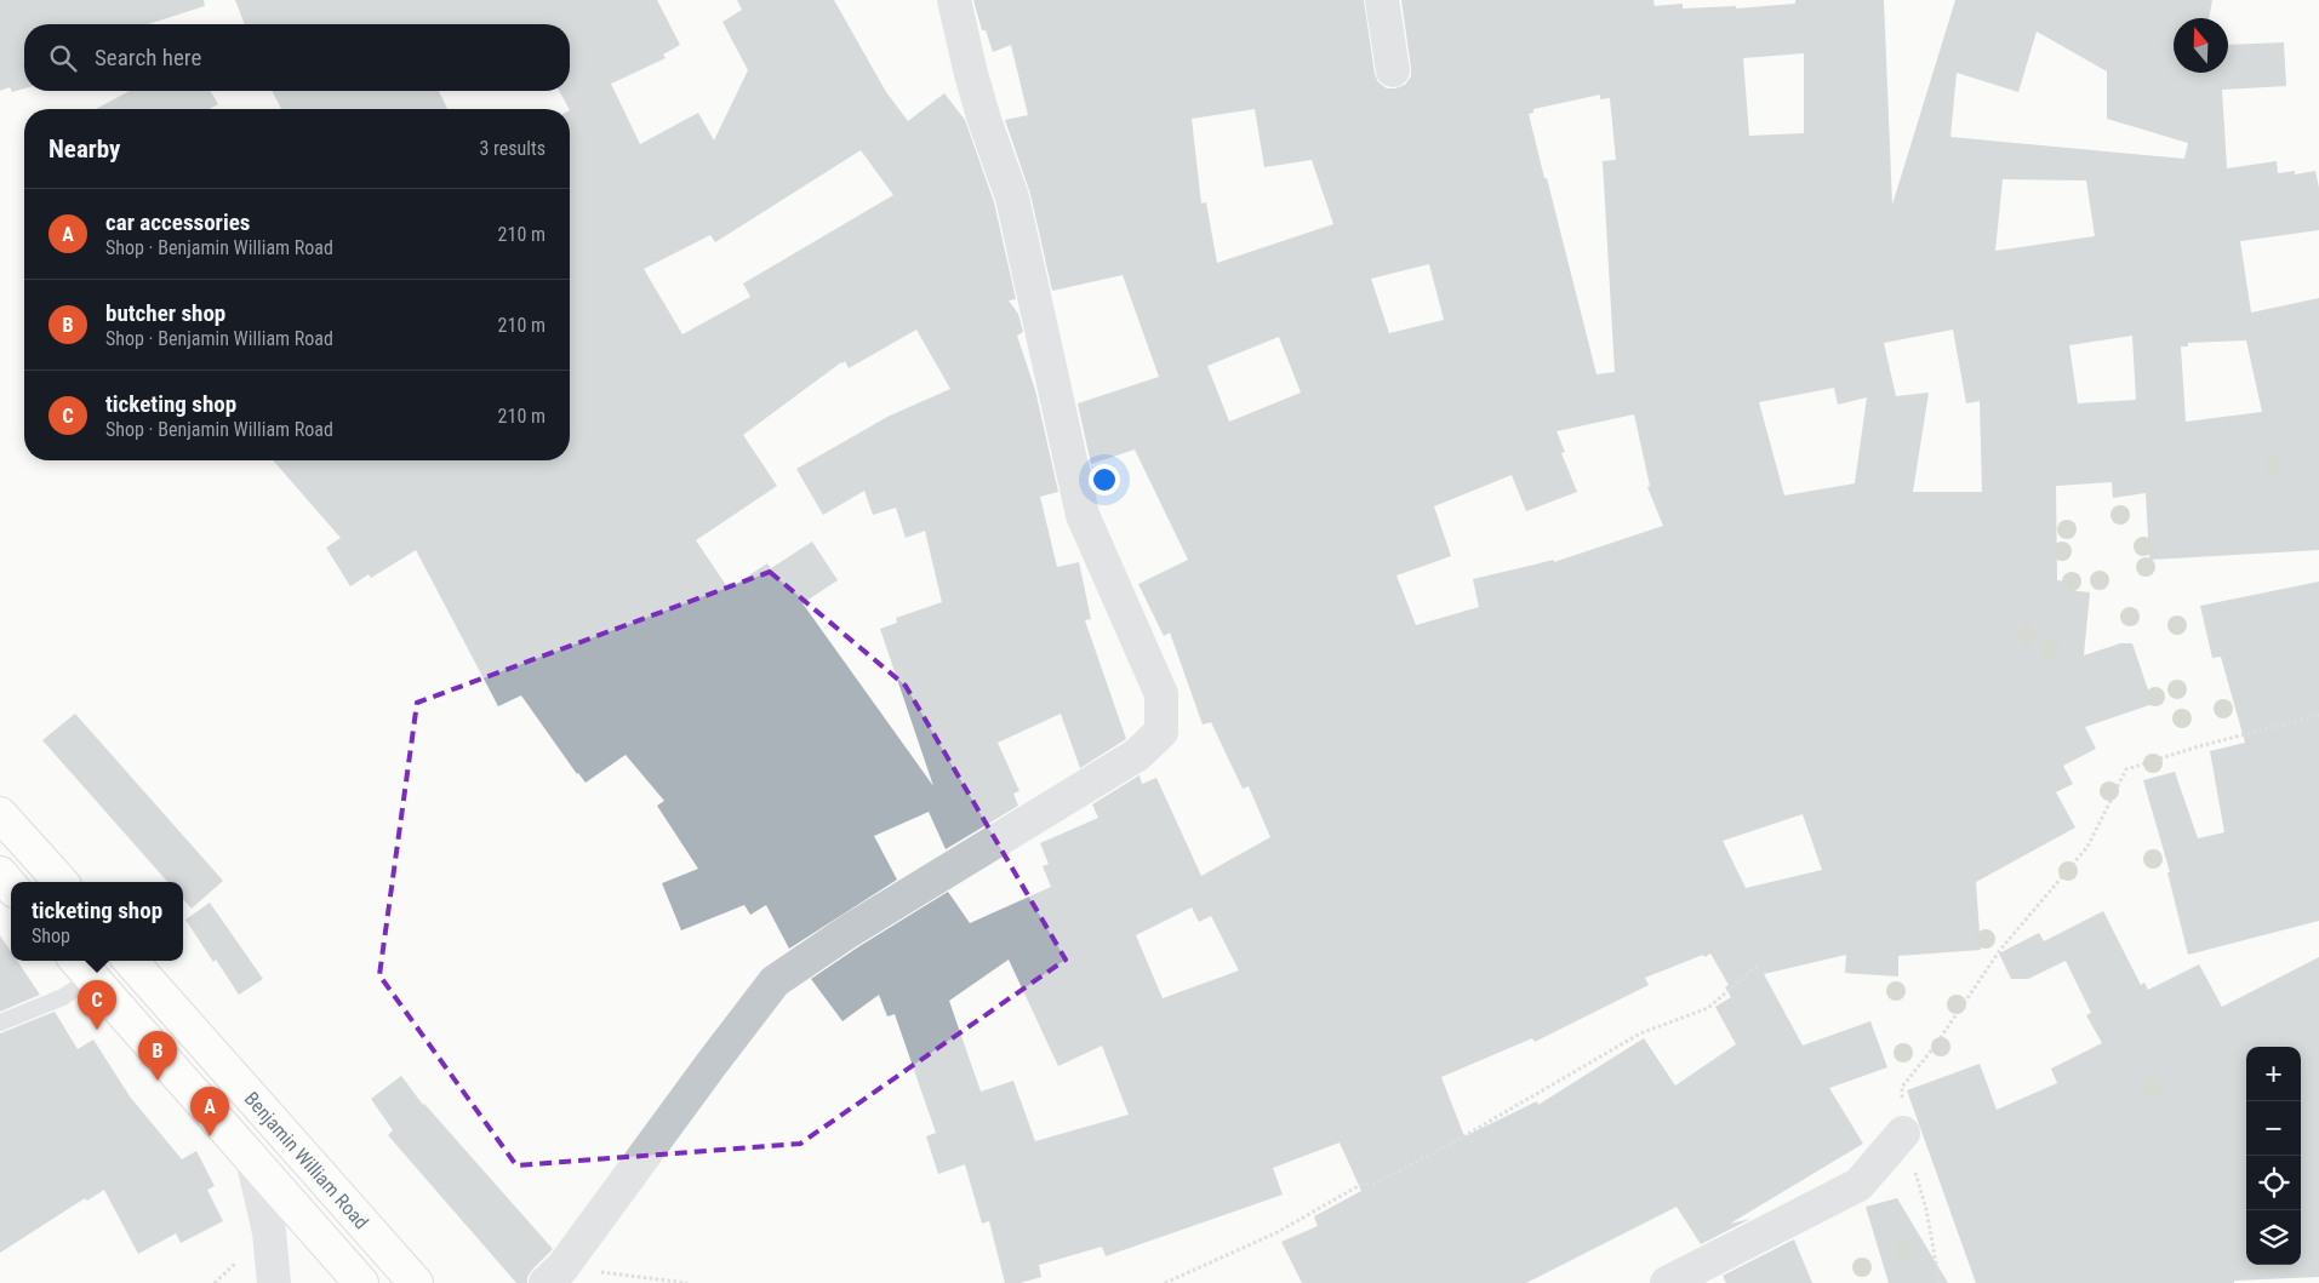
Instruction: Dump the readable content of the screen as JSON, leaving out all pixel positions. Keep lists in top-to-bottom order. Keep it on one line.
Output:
{"streets":{"main road":["Benjamin William Road"]},"north":"top","page":{"search":"Search here","heading":["Nearby","3 results"],"list":[{"mark":"A","name":"car accessories","note":"Shop · Benjamin William Road","value":"210 m"},{"mark":"B","name":"butcher shop","note":"Shop · Benjamin William Road","value":"210 m"},{"mark":"C","name":"ticketing shop","note":"Shop · Benjamin William Road","value":"210 m"}],"popup":["ticketing shop","Shop"],"pins":["C","B","A"],"map_buttons":["+","−"]}}
